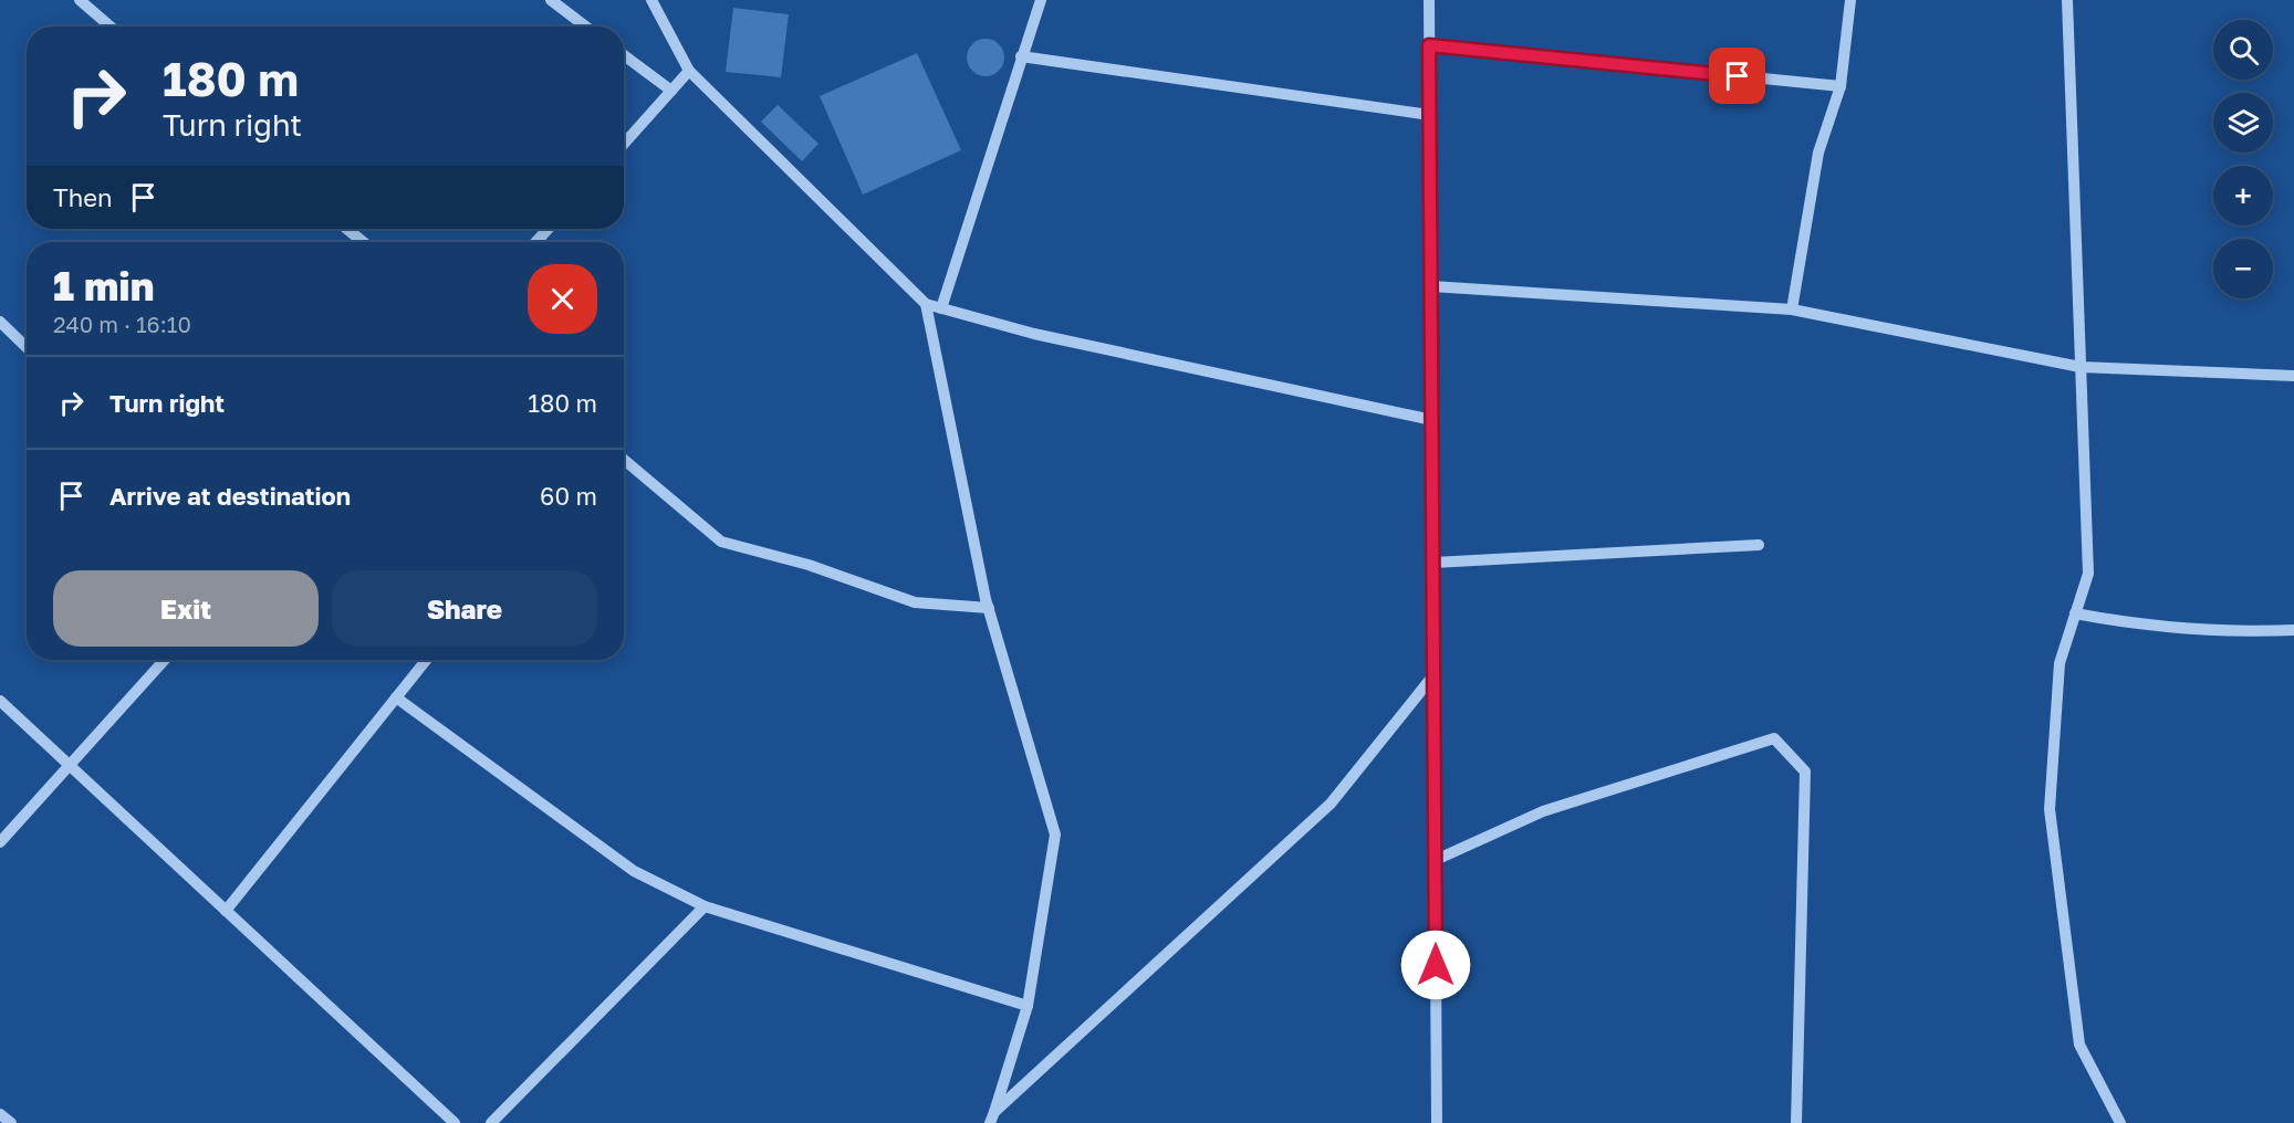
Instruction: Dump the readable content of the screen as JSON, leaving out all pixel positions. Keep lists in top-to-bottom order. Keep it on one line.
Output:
{"page":{"map_buttons":["+","−"],"turn":["180 m","Turn right"],"then":"Then","heading":["1 min","240 m · 16:10"],"list":[{"name":"Turn right","value":"180 m"},{"name":"Arrive at destination","value":"60 m"}],"buttons":["Exit","Share"]}}
